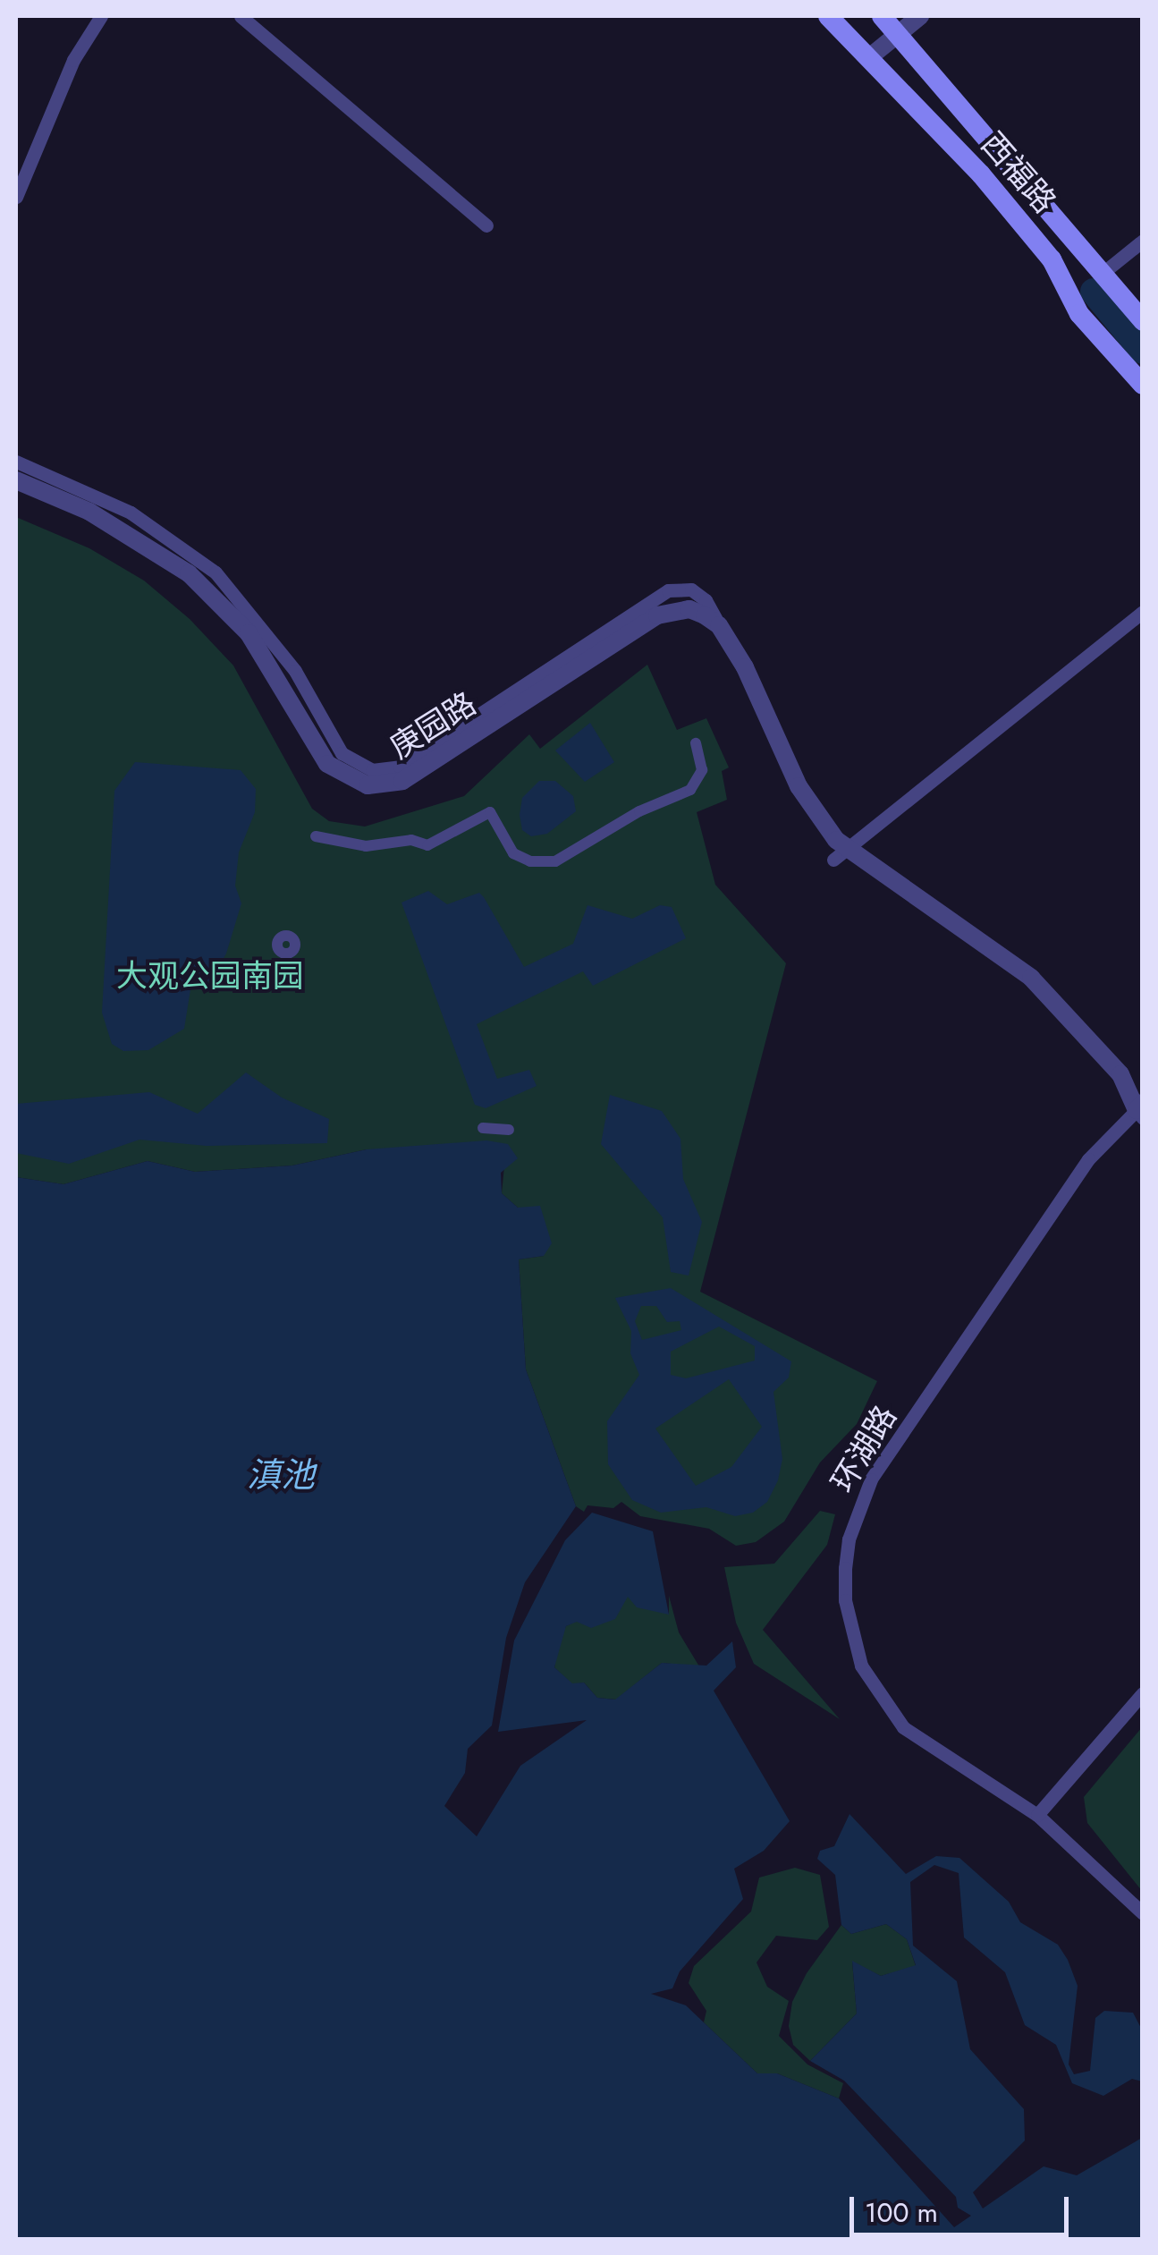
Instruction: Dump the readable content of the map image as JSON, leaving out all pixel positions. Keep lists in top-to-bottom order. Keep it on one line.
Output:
{"streets":{"main road":["西福路"],"street":["庚园路","环湖路"]},"water":["滇池"],"parks":["大观公园南园"],"scale_bar":"100 m"}
